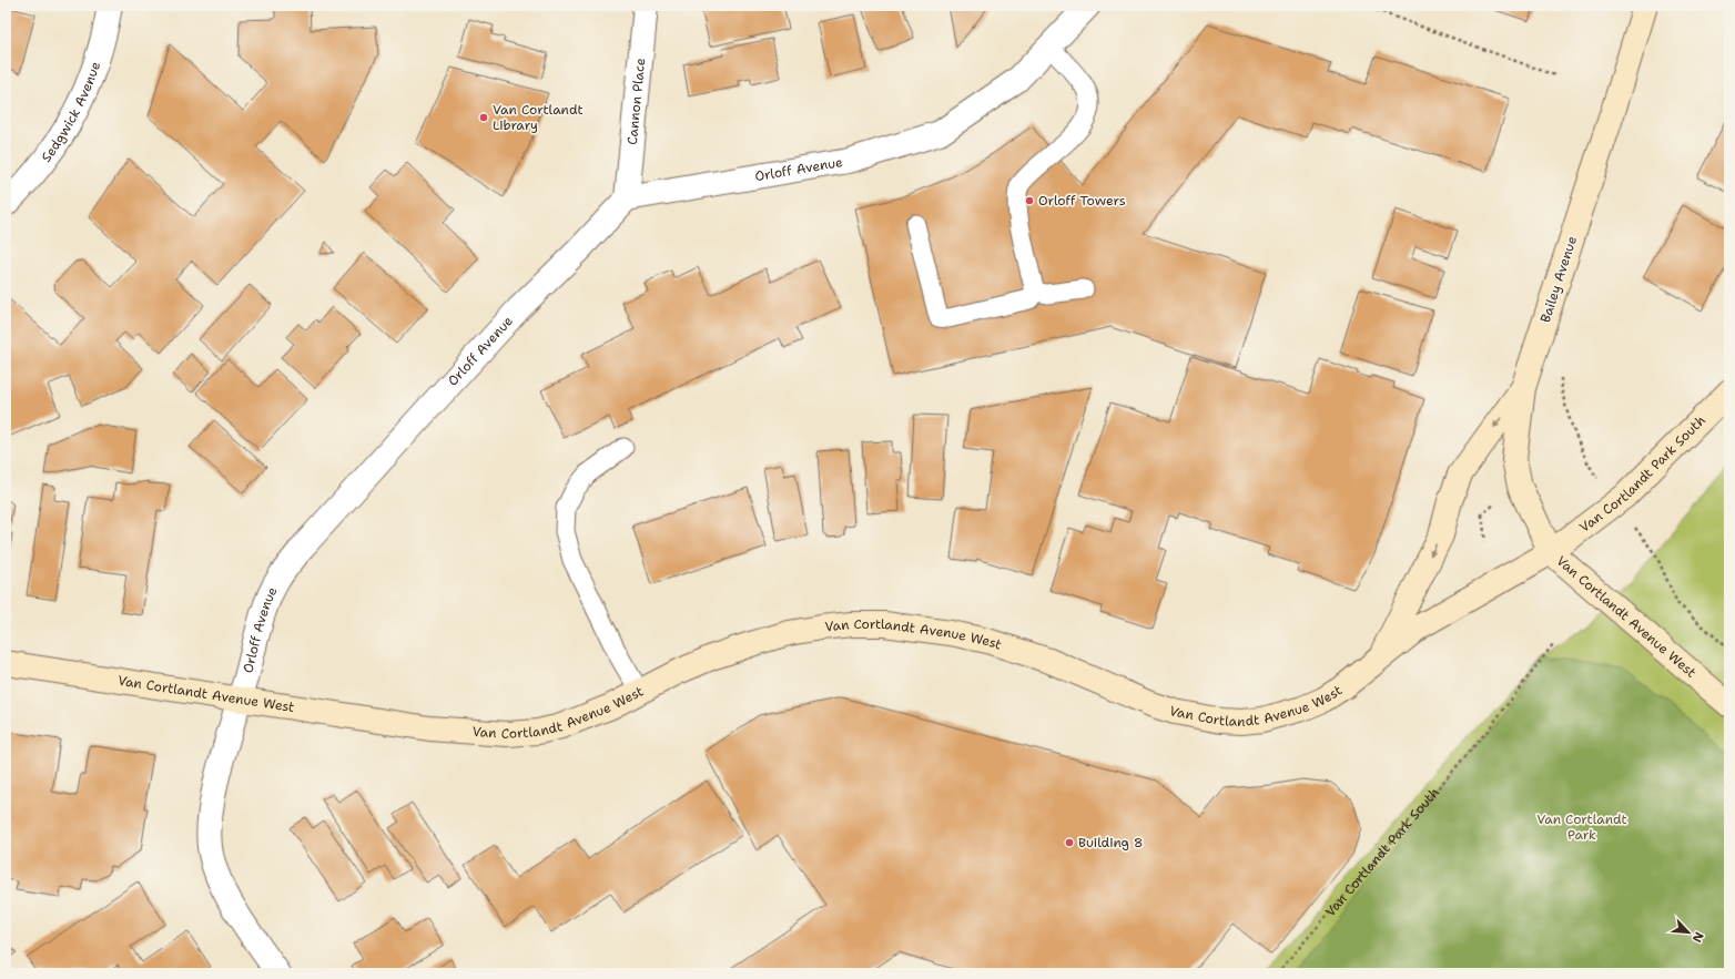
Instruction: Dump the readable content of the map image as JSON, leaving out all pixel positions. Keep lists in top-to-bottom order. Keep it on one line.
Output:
{"streets":{"main road":["Bailey Avenue","Van Cortlandt Park South","Van Cortlandt Avenue West"],"street":["Cannon Place","Sedgwick Avenue","Orloff Avenue"]},"crossings":[["Cannon Place","Orloff Avenue"],["Orloff Avenue","Van Cortlandt Avenue West"],["Bailey Avenue","Van Cortlandt Park South"],["Bailey Avenue","Van Cortlandt Avenue West"],["Van Cortlandt Park South","Van Cortlandt Avenue West"]],"parks":["Van Cortlandt Park"],"places":["Van Cortlandt Library","Orloff Towers","Building 8"],"north":"bottom right"}
